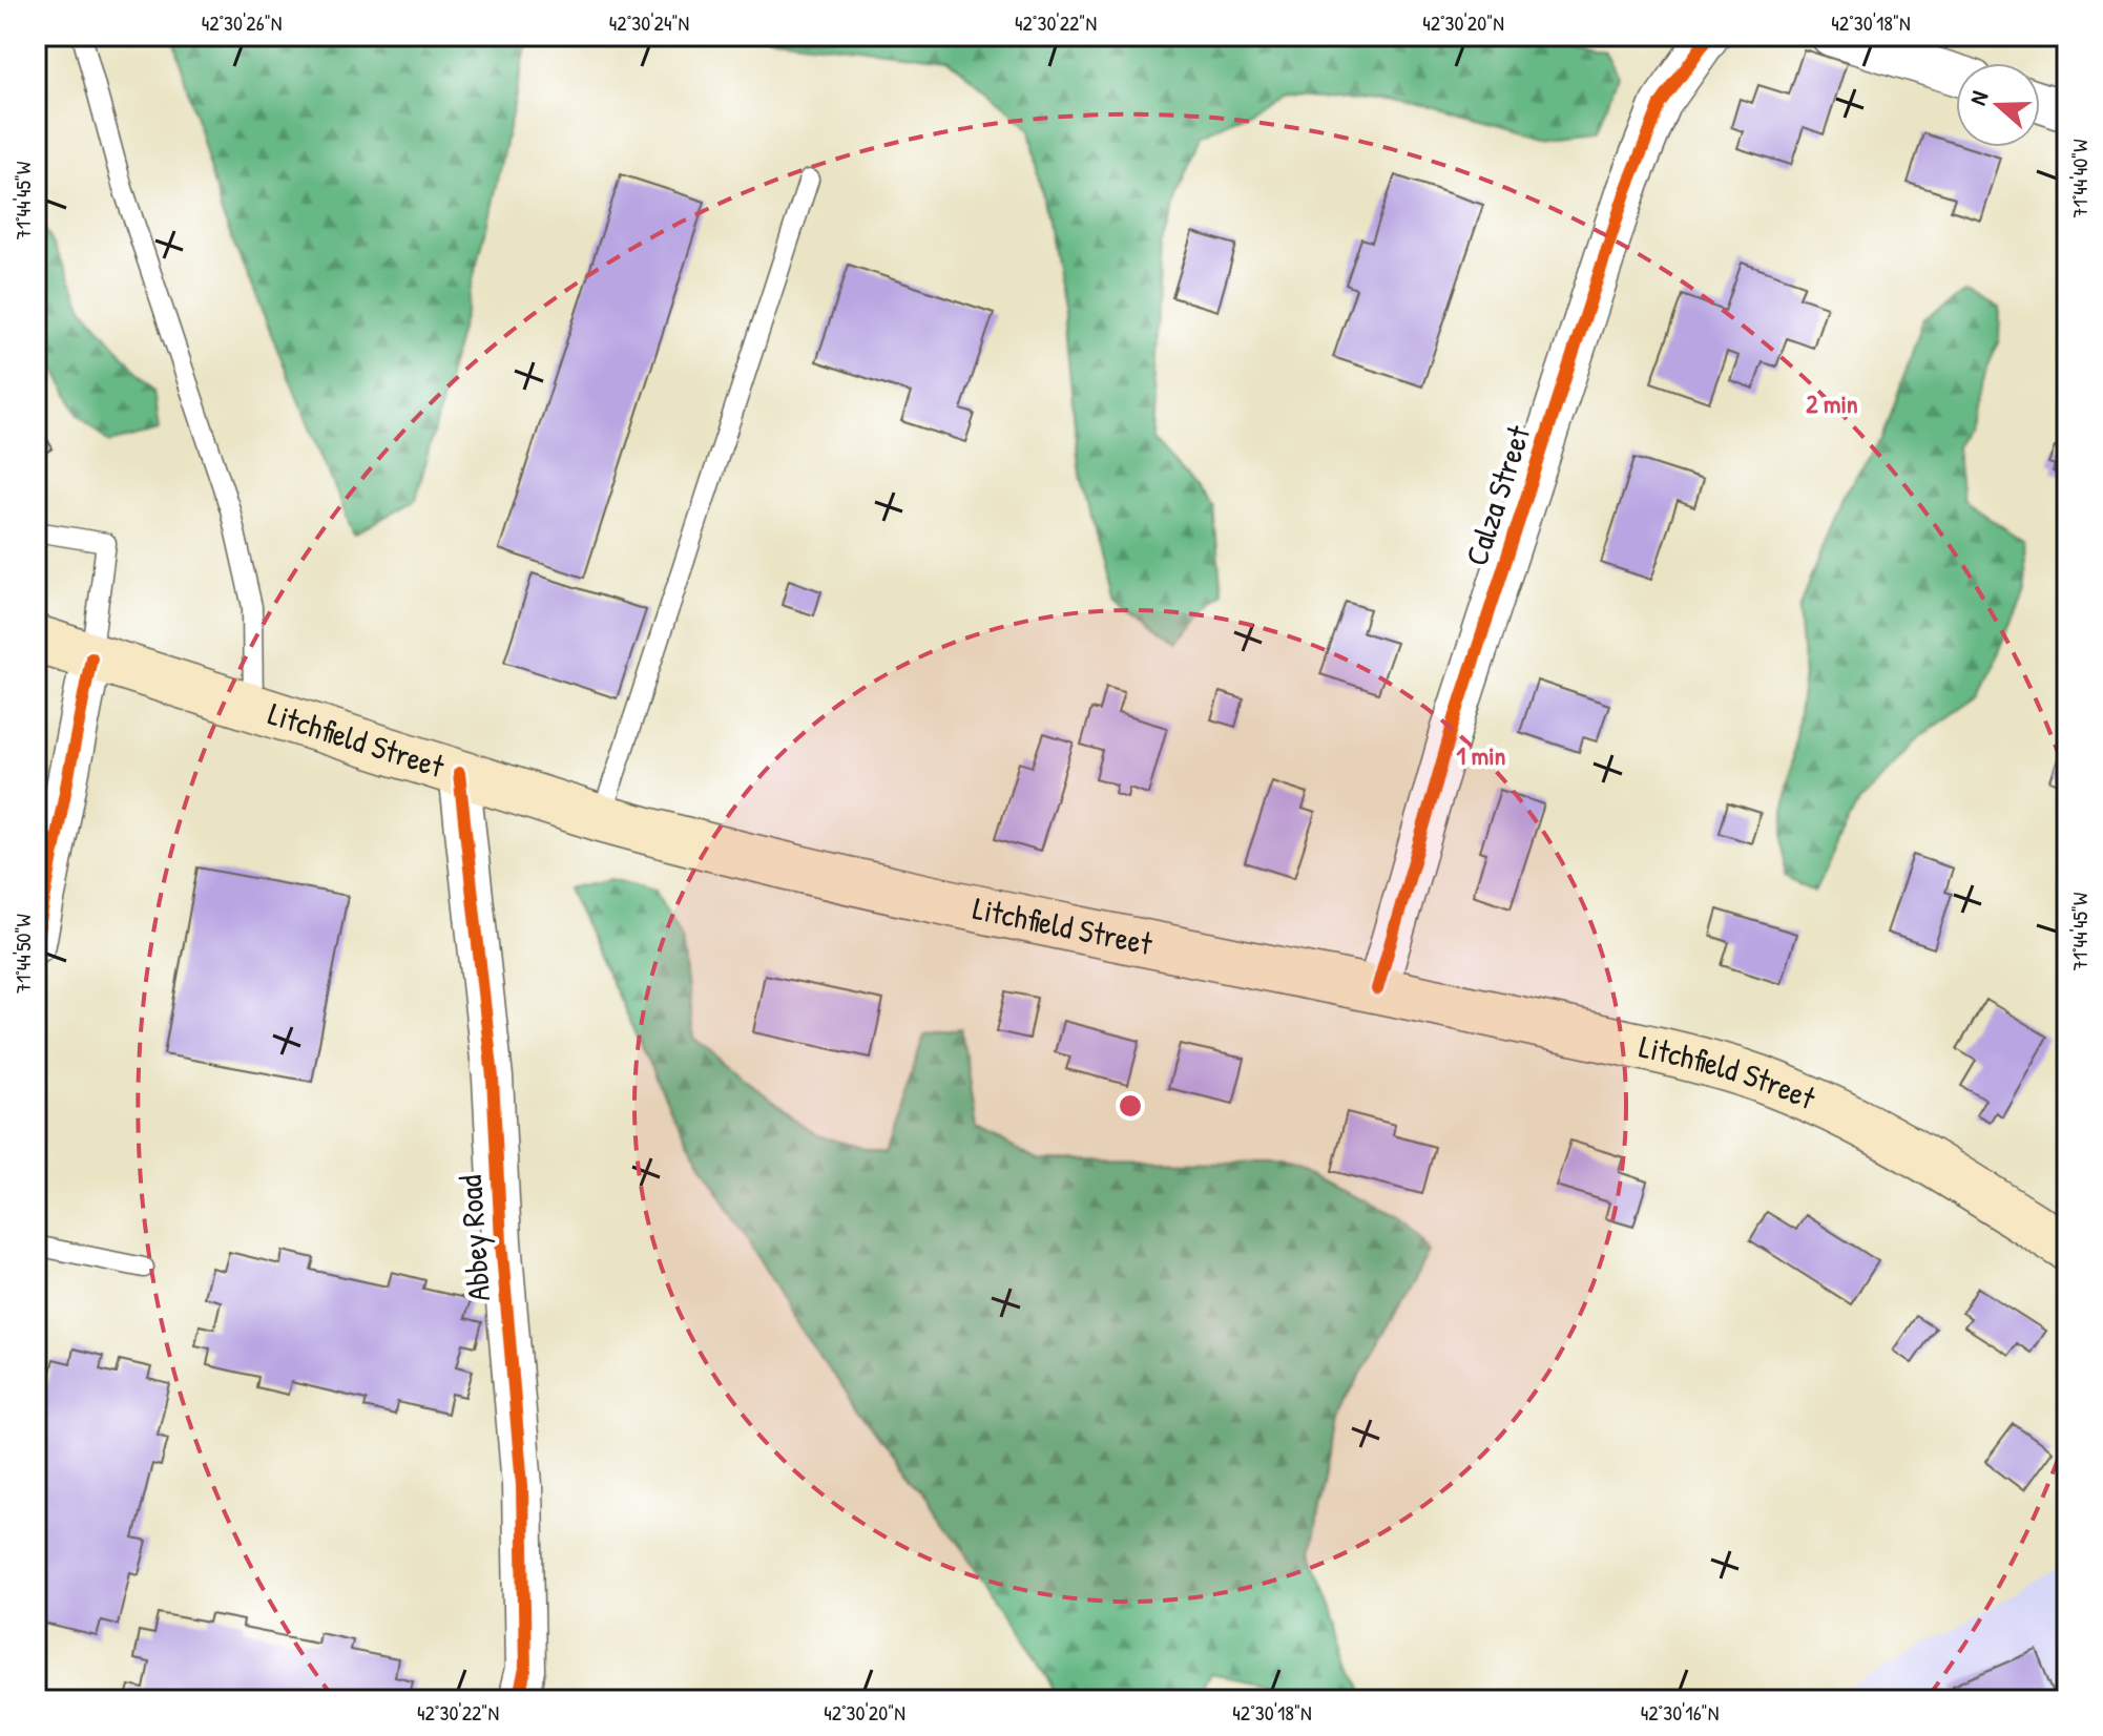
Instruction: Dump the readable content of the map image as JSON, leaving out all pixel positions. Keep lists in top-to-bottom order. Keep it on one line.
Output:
{"streets":{"main road":["Litchfield Street"],"street":["Calza Street","Abbey Road"]},"crossings":[["Calza Street","Litchfield Street"],["Litchfield Street","Abbey Road"]],"north":"left","coordinates":["42°30'26\"N","42°30'24\"N","42°30'22\"N","42°30'20\"N","42°30'18\"N","71°44'40\"W","71°44'45\"W","71°44'50\"W","42°30'16\"N"],"rings":["2 min","1 min"]}
